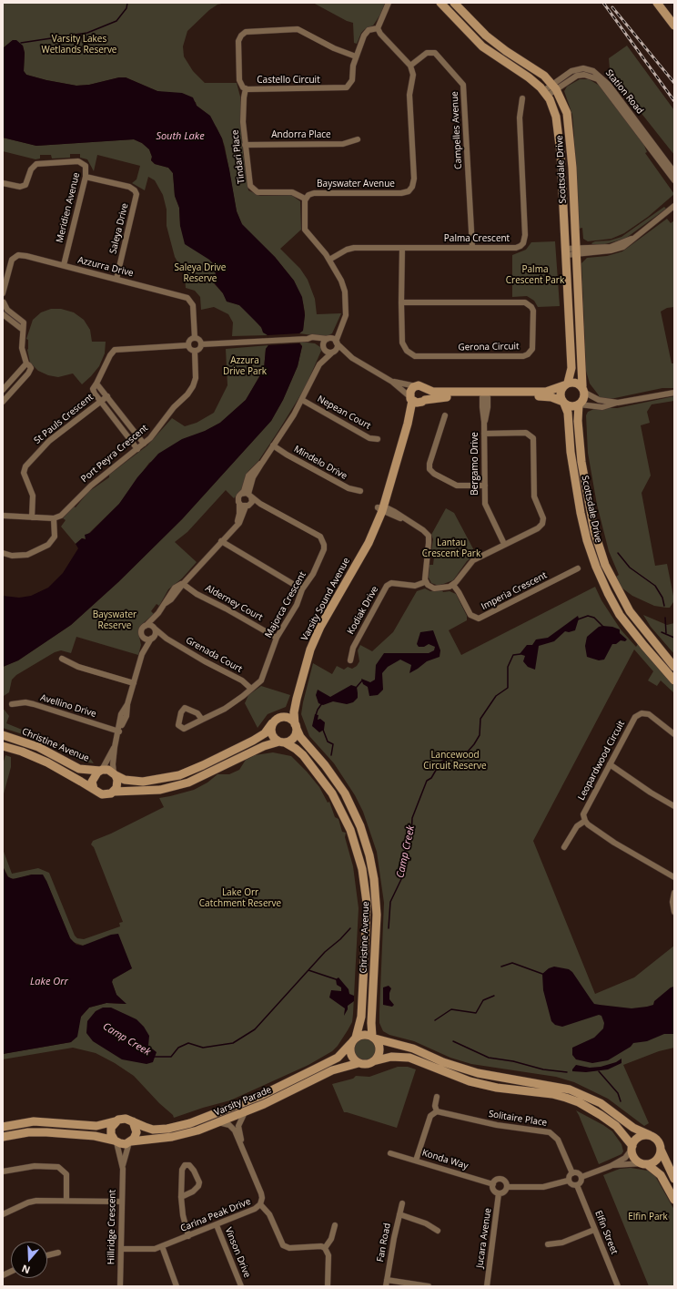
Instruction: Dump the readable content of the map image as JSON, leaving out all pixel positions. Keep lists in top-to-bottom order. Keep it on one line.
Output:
{"streets":{"main road":["Scottsdale Drive","Varsity Sound Avenue","Christine Avenue","Varsity Parade"],"street":["Castello Circuit","Station Road","Campelles Avenue","Andorra Place","Tindari Place","Bayswater Avenue","Meridien Avenue","Saleya Drive","Palma Crescent","Azzurra Drive","Gerona Circuit","Nepean Court","St Pauls Crescent","Port Peyra Crescent","Mindelo Drive","Bergamo Drive","Imperia Crescent","Alderney Court","Majorca Crescent","Kodiak Drive","Grenada Court","Avellino Drive","Leopardwood Circuit","Solitaire Place","Konda Way","Carina Peak Drive","Hillridge Crescent","Elfin Street","Jucara Avenue","Fan Road","Vinson Drive"]},"crossings":[["Castello Circuit","Tindari Place"],["Station Road","Scottsdale Drive"],["Campelles Avenue","Bayswater Avenue"],["Campelles Avenue","Palma Crescent"],["Andorra Place","Tindari Place"],["Tindari Place","Bayswater Avenue"],["Meridien Avenue","Saleya Drive"],["Meridien Avenue","Azzurra Drive"],["Saleya Drive","Azzurra Drive"],["Palma Crescent","Gerona Circuit"],["Azzurra Drive","Port Peyra Crescent"],["Varsity Sound Avenue","Christine Avenue"],["Alderney Court","Majorca Crescent"],["Majorca Crescent","Grenada Court"],["Christine Avenue","Varsity Parade"],["Varsity Parade","Carina Peak Drive"],["Varsity Parade","Hillridge Crescent"],["Solitaire Place","Elfin Street"],["Konda Way","Jucara Avenue"],["Carina Peak Drive","Hillridge Crescent"],["Carina Peak Drive","Vinson Drive"]],"water":["South Lake","Camp Creek","Lake Orr"],"parks":["Varsity Lakes Wetlands Reserve","Saleya Drive Reserve","Palma Crescent Park","Azzura Drive Park","Lantau Crescent Park","Bayswater Reserve","Lancewood Circuit Reserve","Lake Orr Catchment Reserve","Elfin Park"],"north":"bottom"}
